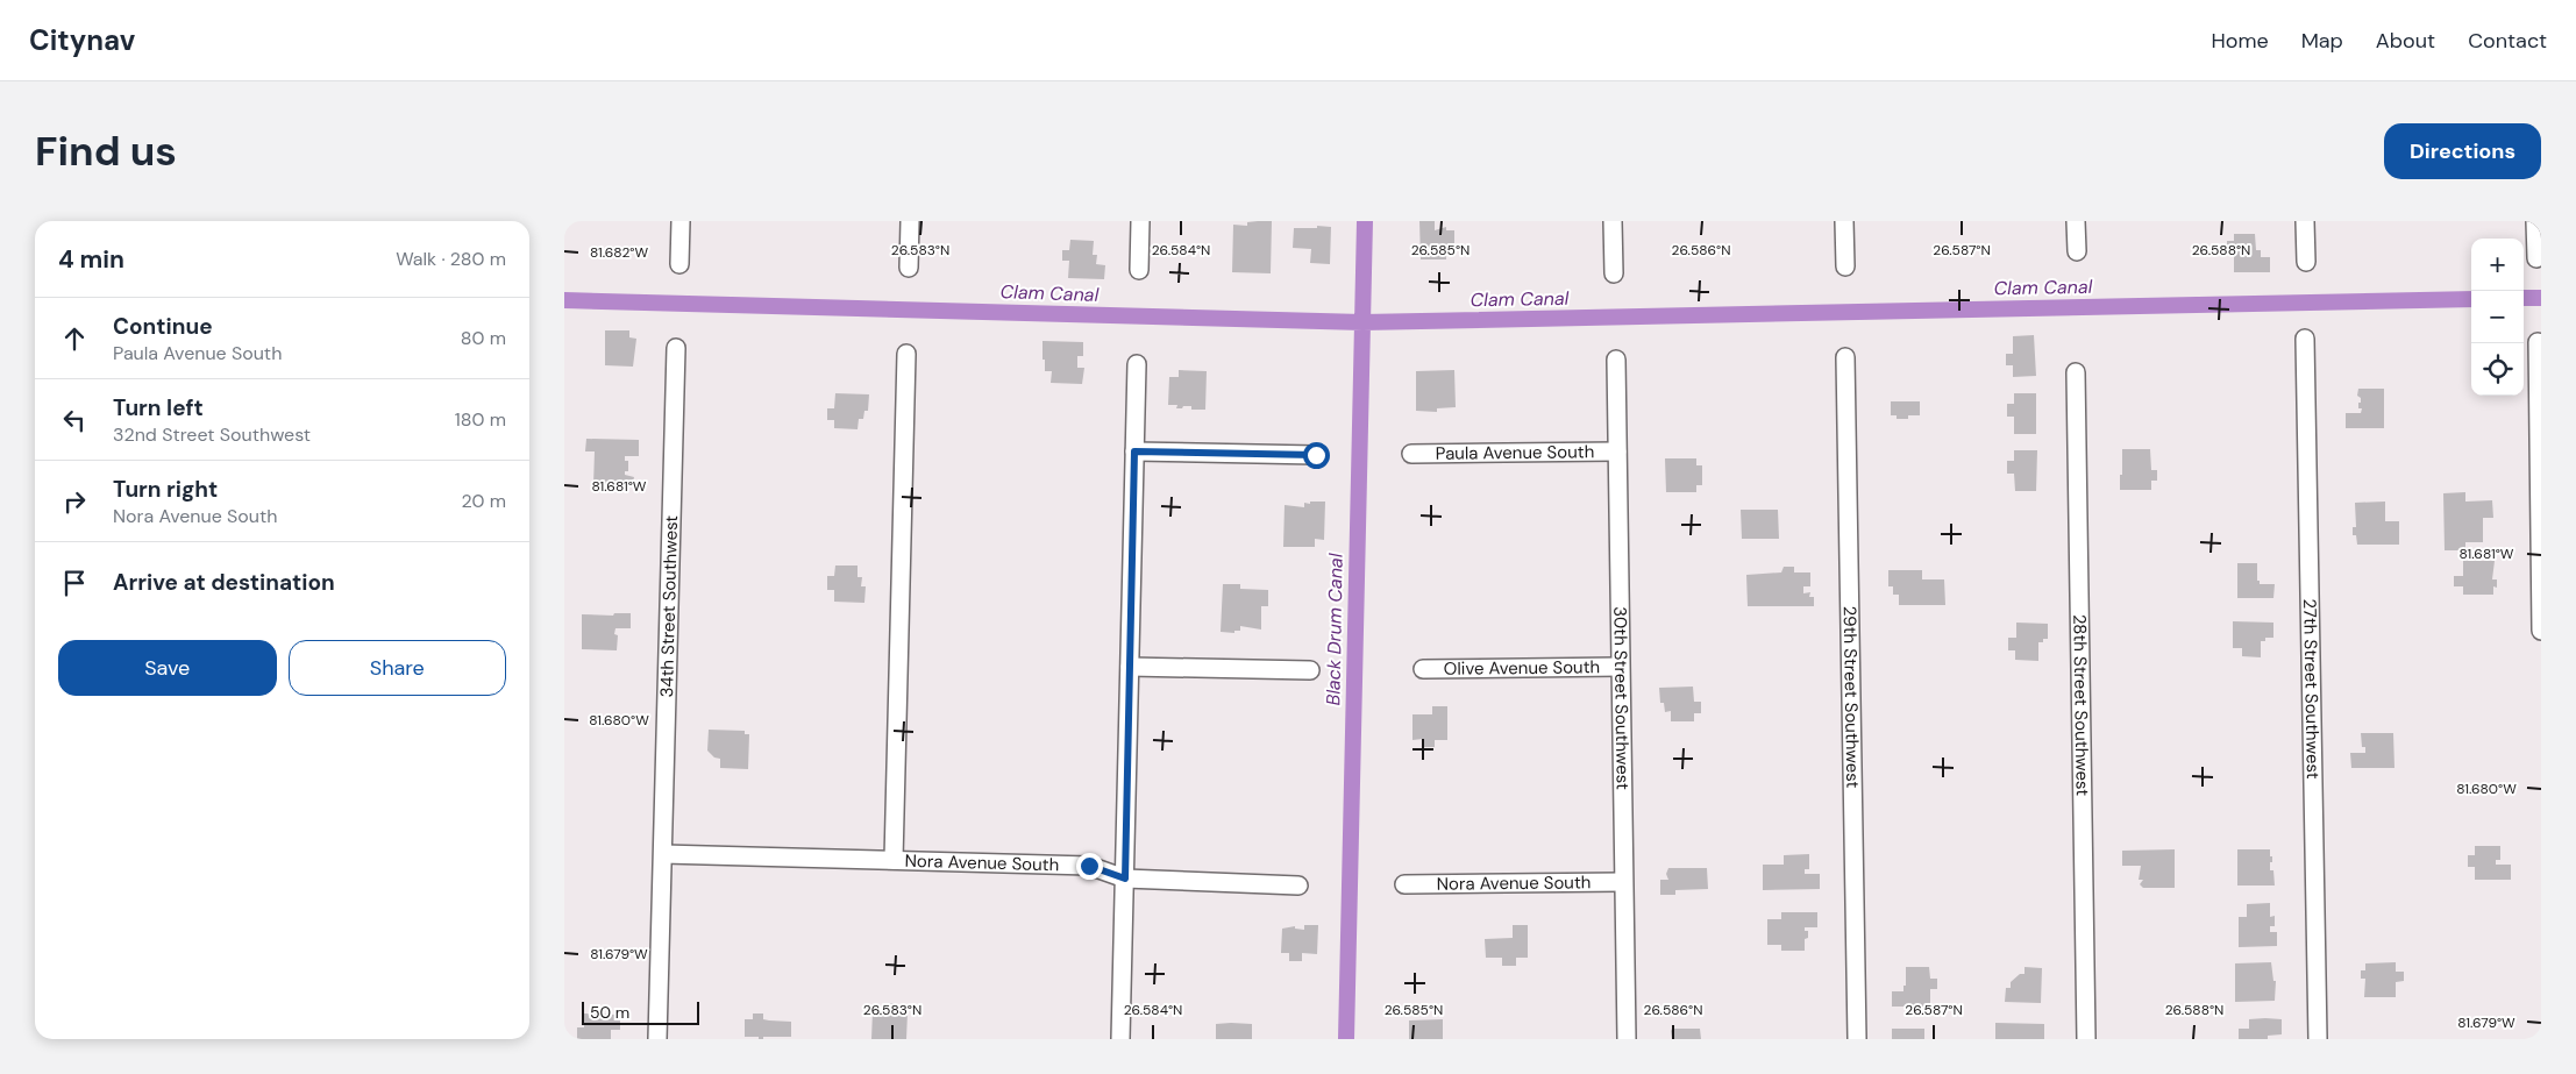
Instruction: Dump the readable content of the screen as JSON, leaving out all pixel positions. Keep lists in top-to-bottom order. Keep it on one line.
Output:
{"streets":{"street":["Paula Avenue South","34th Street Southwest","Olive Avenue South","27th Street Southwest","29th Street Southwest","30th Street Southwest","28th Street Southwest","Nora Avenue South"]},"crossings":[["Paula Avenue South","30th Street Southwest"],["34th Street Southwest","Nora Avenue South"],["Olive Avenue South","30th Street Southwest"],["30th Street Southwest","Nora Avenue South"]],"water":["Clam Canal","Black Drum Canal"],"scale_bar":"50 m","page":{"header":"Citynav","nav":["Home","Map","About","Contact"],"buttons":["Directions",["Save","Share"]],"title":"Find us","heading":["4 min","Walk · 280 m"],"map_buttons":["+","−"],"list":[["Continue","Paula Avenue South","80 m"],["Turn left","32nd Street Southwest","180 m"],["Turn right","Nora Avenue South","20 m"],"Arrive at destination"],"scale":"50 m"},"coordinates":["26.583°N","26.584°N","26.585°N","26.586°N","26.587°N","26.588°N","81.682°W","81.681°W","81.680°W","81.679°W"]}
